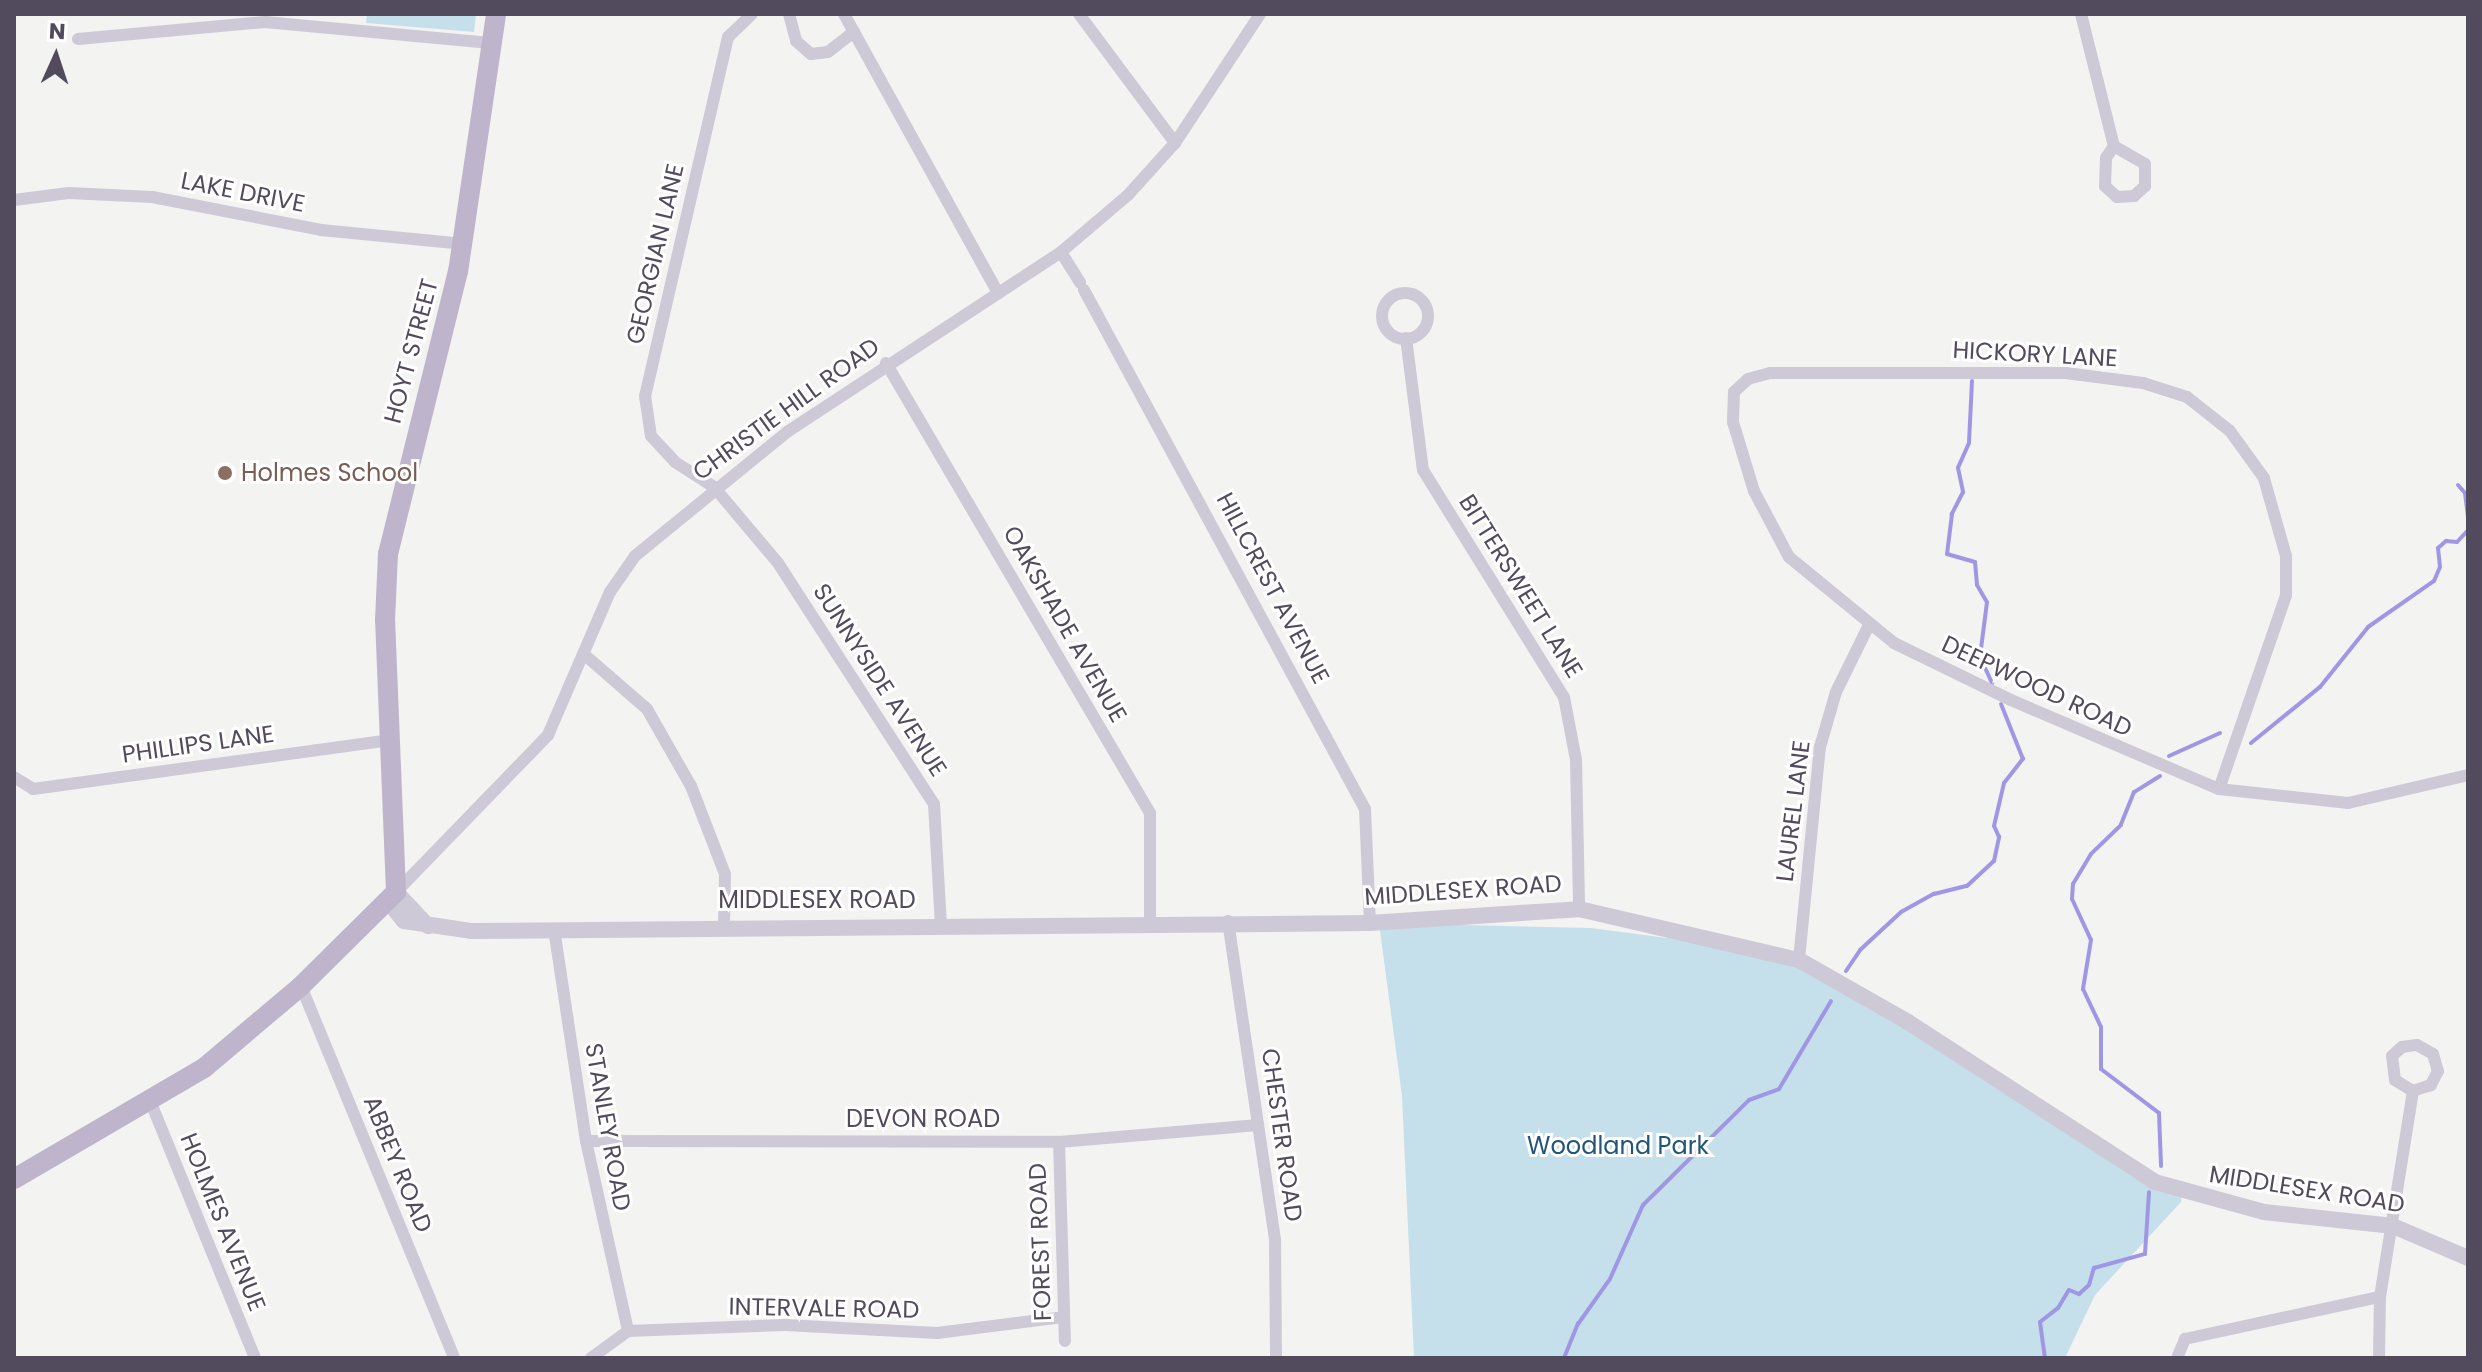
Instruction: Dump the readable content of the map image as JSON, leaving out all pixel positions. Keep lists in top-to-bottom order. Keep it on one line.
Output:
{"streets":{"main road":["HOYT STREET"],"street":["LAKE DRIVE","GEORGIAN LANE","HICKORY LANE","CHRISTIE HILL ROAD","BITTERSWEET LANE","HILLCREST AVENUE","OAKSHADE AVENUE","SUNNYSIDE AVENUE","DEEPWOOD ROAD","PHILLIPS LANE","LAUREL LANE","MIDDLESEX ROAD","DEVON ROAD","STANLEY ROAD","CHESTER ROAD","ABBEY ROAD","HOLMES AVENUE","FOREST ROAD","INTERVALE ROAD"]},"crossings":[["LAKE DRIVE","HOYT STREET"],["GEORGIAN LANE","CHRISTIE HILL ROAD"],["GEORGIAN LANE","SUNNYSIDE AVENUE"],["HOYT STREET","CHRISTIE HILL ROAD"],["HOYT STREET","PHILLIPS LANE"],["HOYT STREET","MIDDLESEX ROAD"],["HICKORY LANE","DEEPWOOD ROAD"],["CHRISTIE HILL ROAD","HILLCREST AVENUE"],["CHRISTIE HILL ROAD","OAKSHADE AVENUE"],["CHRISTIE HILL ROAD","SUNNYSIDE AVENUE"],["CHRISTIE HILL ROAD","MIDDLESEX ROAD"],["BITTERSWEET LANE","MIDDLESEX ROAD"],["HILLCREST AVENUE","MIDDLESEX ROAD"],["OAKSHADE AVENUE","MIDDLESEX ROAD"],["SUNNYSIDE AVENUE","MIDDLESEX ROAD"],["DEEPWOOD ROAD","LAUREL LANE"],["LAUREL LANE","MIDDLESEX ROAD"],["MIDDLESEX ROAD","STANLEY ROAD"],["MIDDLESEX ROAD","CHESTER ROAD"],["DEVON ROAD","STANLEY ROAD"],["DEVON ROAD","CHESTER ROAD"],["DEVON ROAD","FOREST ROAD"],["STANLEY ROAD","INTERVALE ROAD"],["FOREST ROAD","INTERVALE ROAD"]],"parks":["Woodland Park"],"places":["Holmes School"],"north":"top"}
